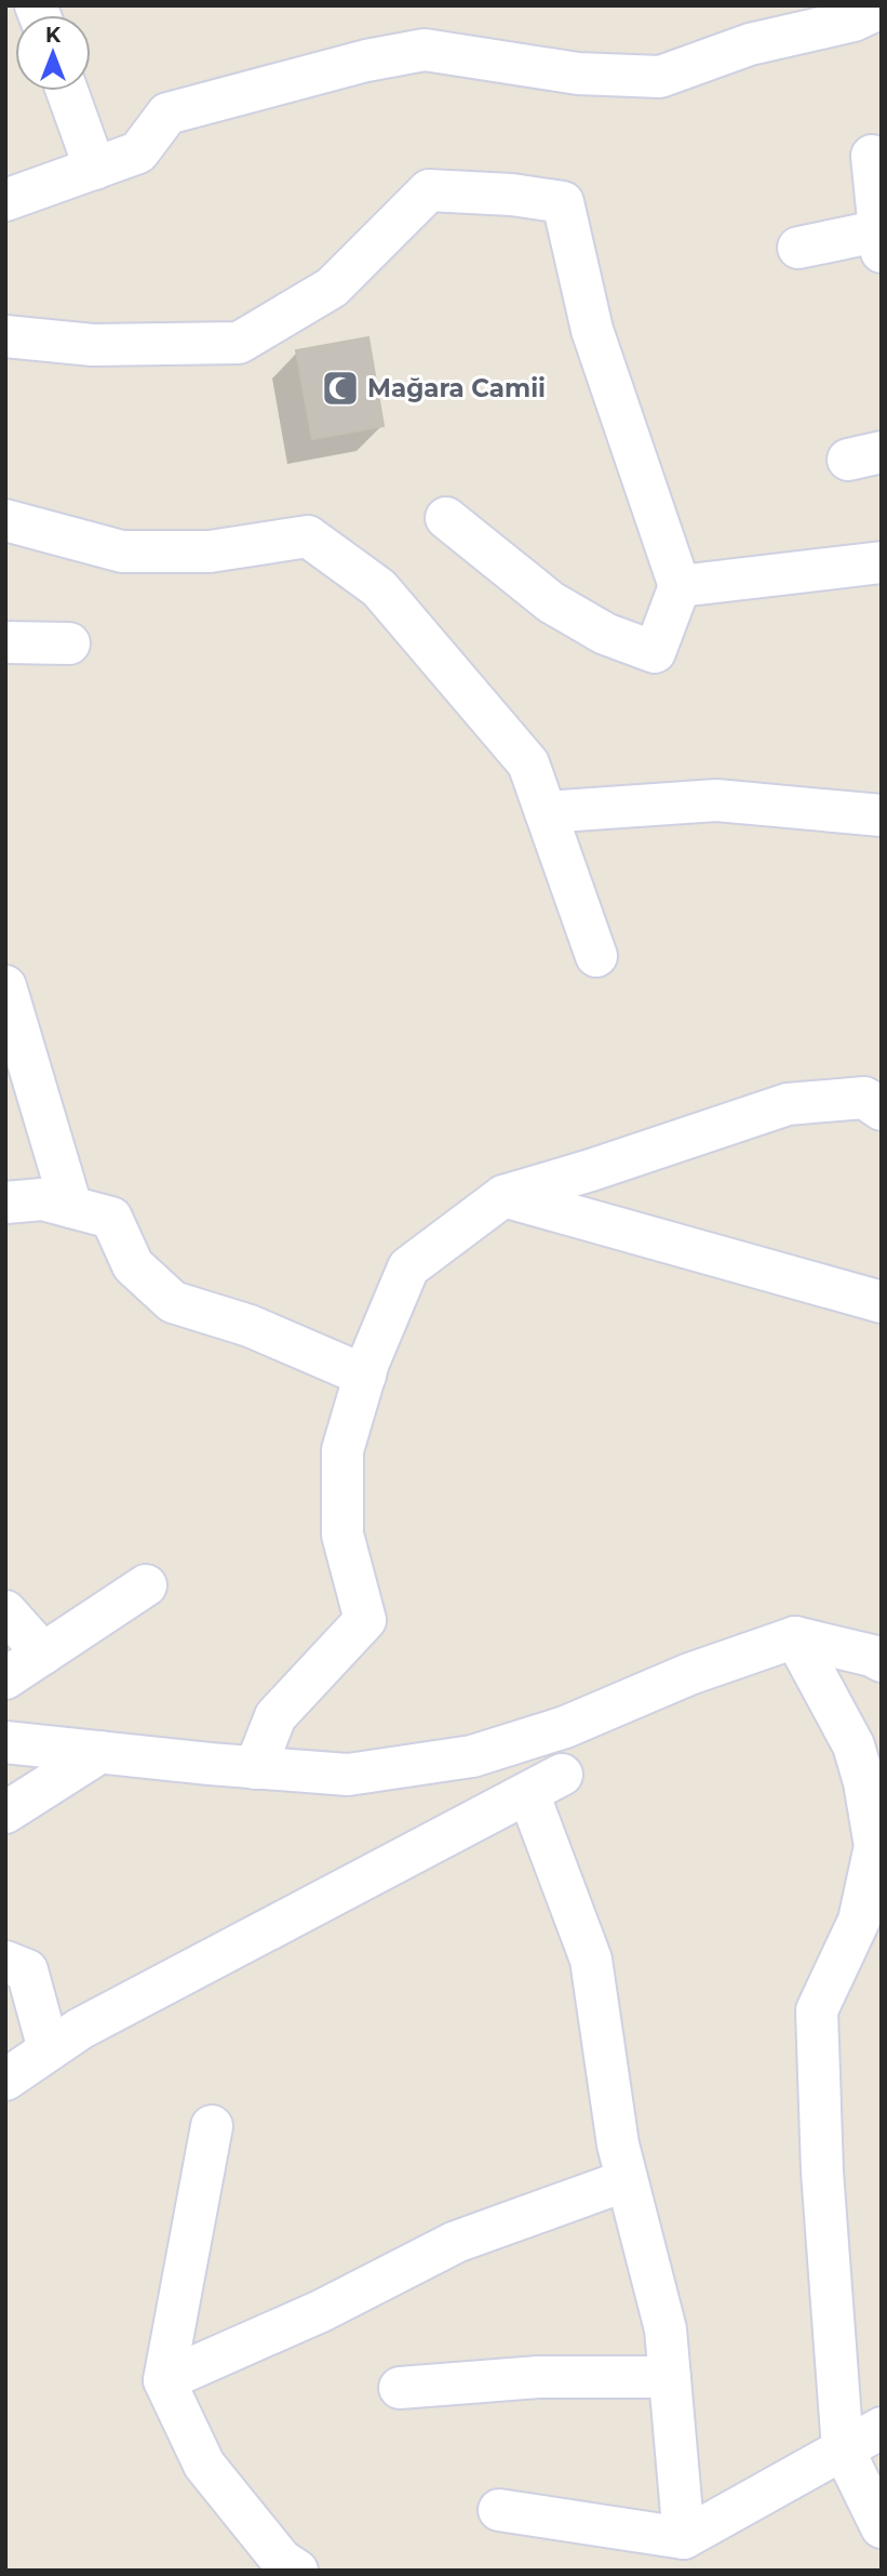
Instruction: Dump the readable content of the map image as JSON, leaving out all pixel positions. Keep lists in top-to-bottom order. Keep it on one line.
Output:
{"places":{"mosque":["Mağara Camii"]},"north":"top"}
